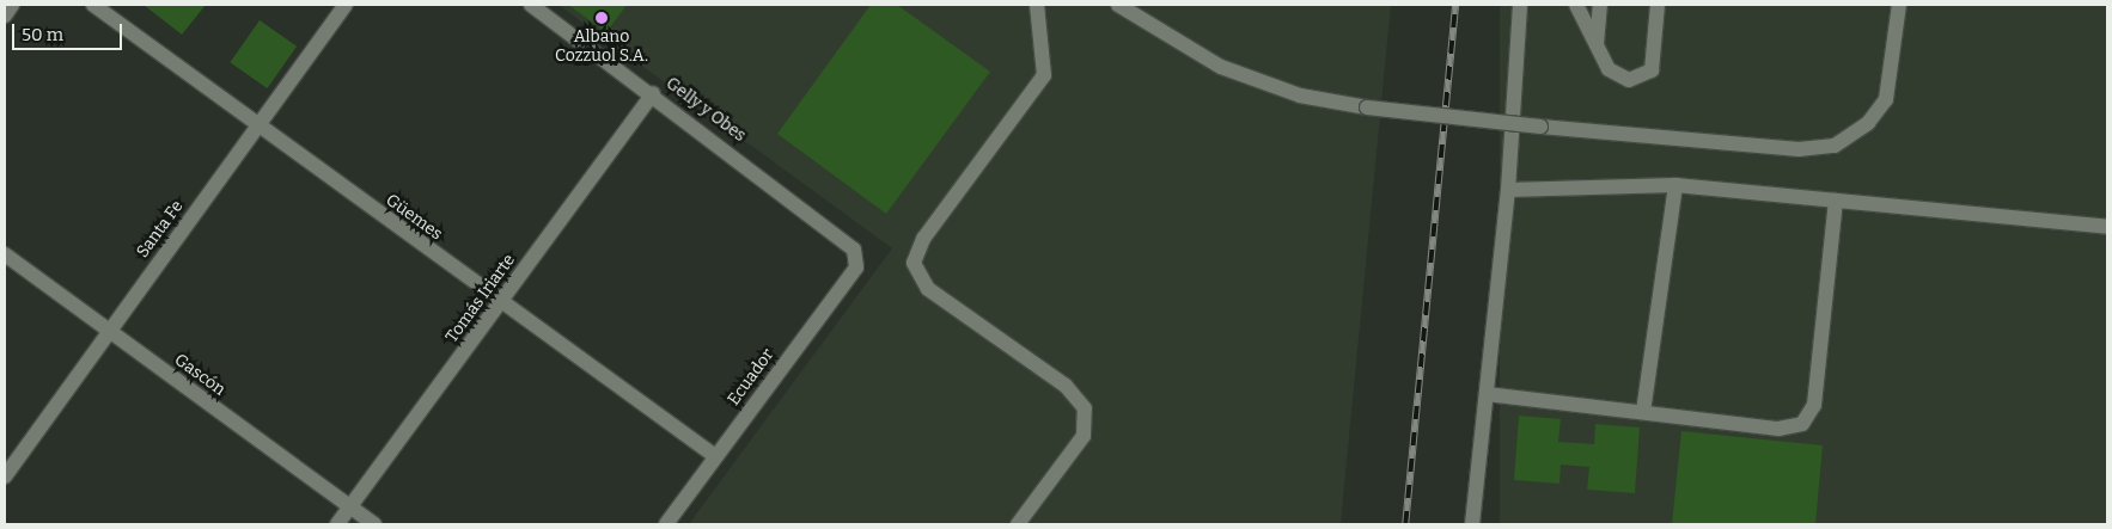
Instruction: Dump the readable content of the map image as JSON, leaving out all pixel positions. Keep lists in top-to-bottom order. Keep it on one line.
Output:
{"streets":{"street":["Gelly y Obes","Güemes","Santa Fe","Tomás Iriarte","Gascón","Ecuador"]},"crossings":[["Gelly y Obes","Tomás Iriarte"],["Gelly y Obes","Ecuador"],["Güemes","Santa Fe"],["Güemes","Tomás Iriarte"],["Güemes","Ecuador"],["Santa Fe","Gascón"],["Tomás Iriarte","Gascón"]],"places":["Albano Cozzuol S.A."],"scale_bar":"50 m"}
